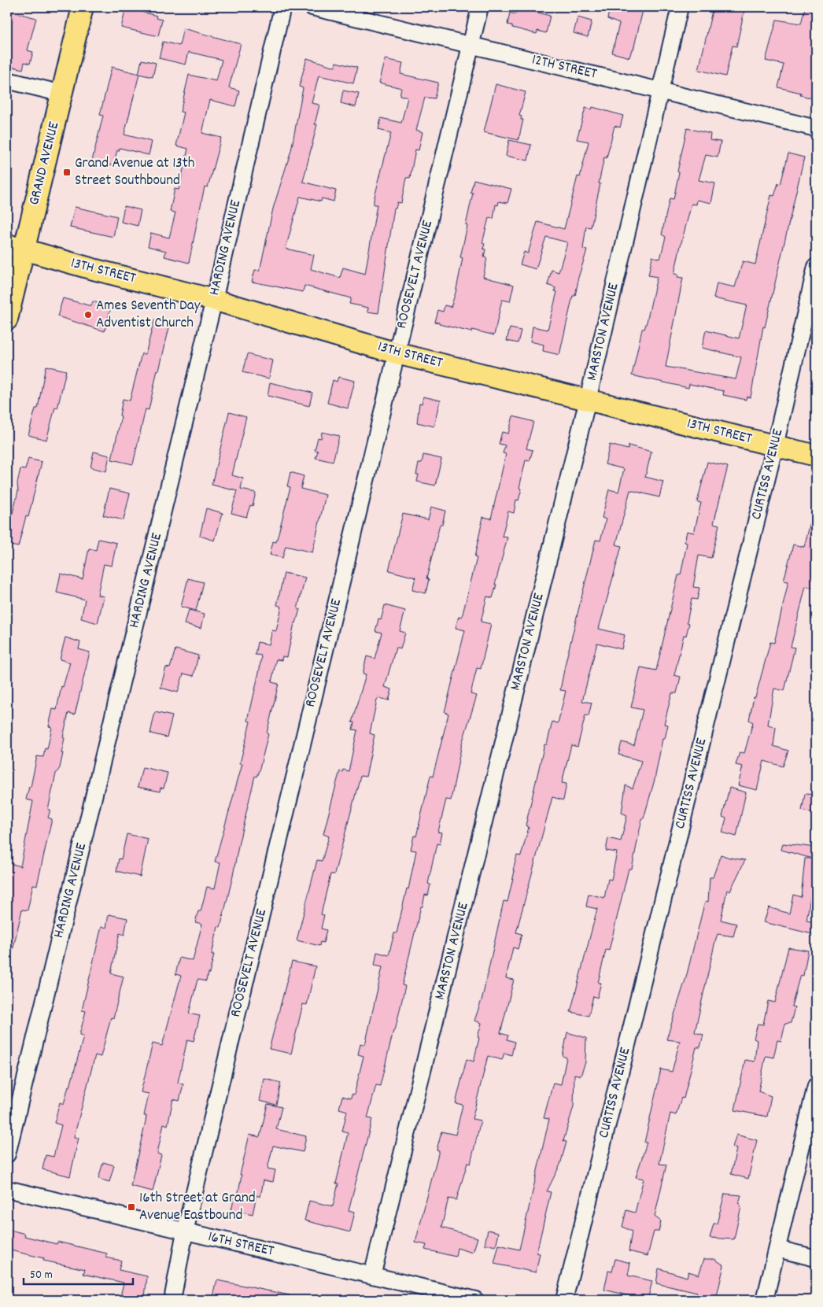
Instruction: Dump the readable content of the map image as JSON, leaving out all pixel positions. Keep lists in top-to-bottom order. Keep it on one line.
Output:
{"streets":{"main road":["GRAND AVENUE","13TH STREET"],"street":["12TH STREET","HARDING AVENUE","ROOSEVELT AVENUE","MARSTON AVENUE","CURTISS AVENUE","16TH STREET"]},"crossings":[["12TH STREET","ROOSEVELT AVENUE"],["12TH STREET","MARSTON AVENUE"],["GRAND AVENUE","13TH STREET"],["HARDING AVENUE","13TH STREET"],["13TH STREET","ROOSEVELT AVENUE"],["13TH STREET","MARSTON AVENUE"],["13TH STREET","CURTISS AVENUE"],["ROOSEVELT AVENUE","16TH STREET"],["MARSTON AVENUE","16TH STREET"]],"places":{"transit":["Grand Avenue at 13th Street Southbound","16th Street at Grand Avenue Eastbound"],"other":["Ames Seventh Day Adventist Church"]},"scale_bar":"50 m"}
